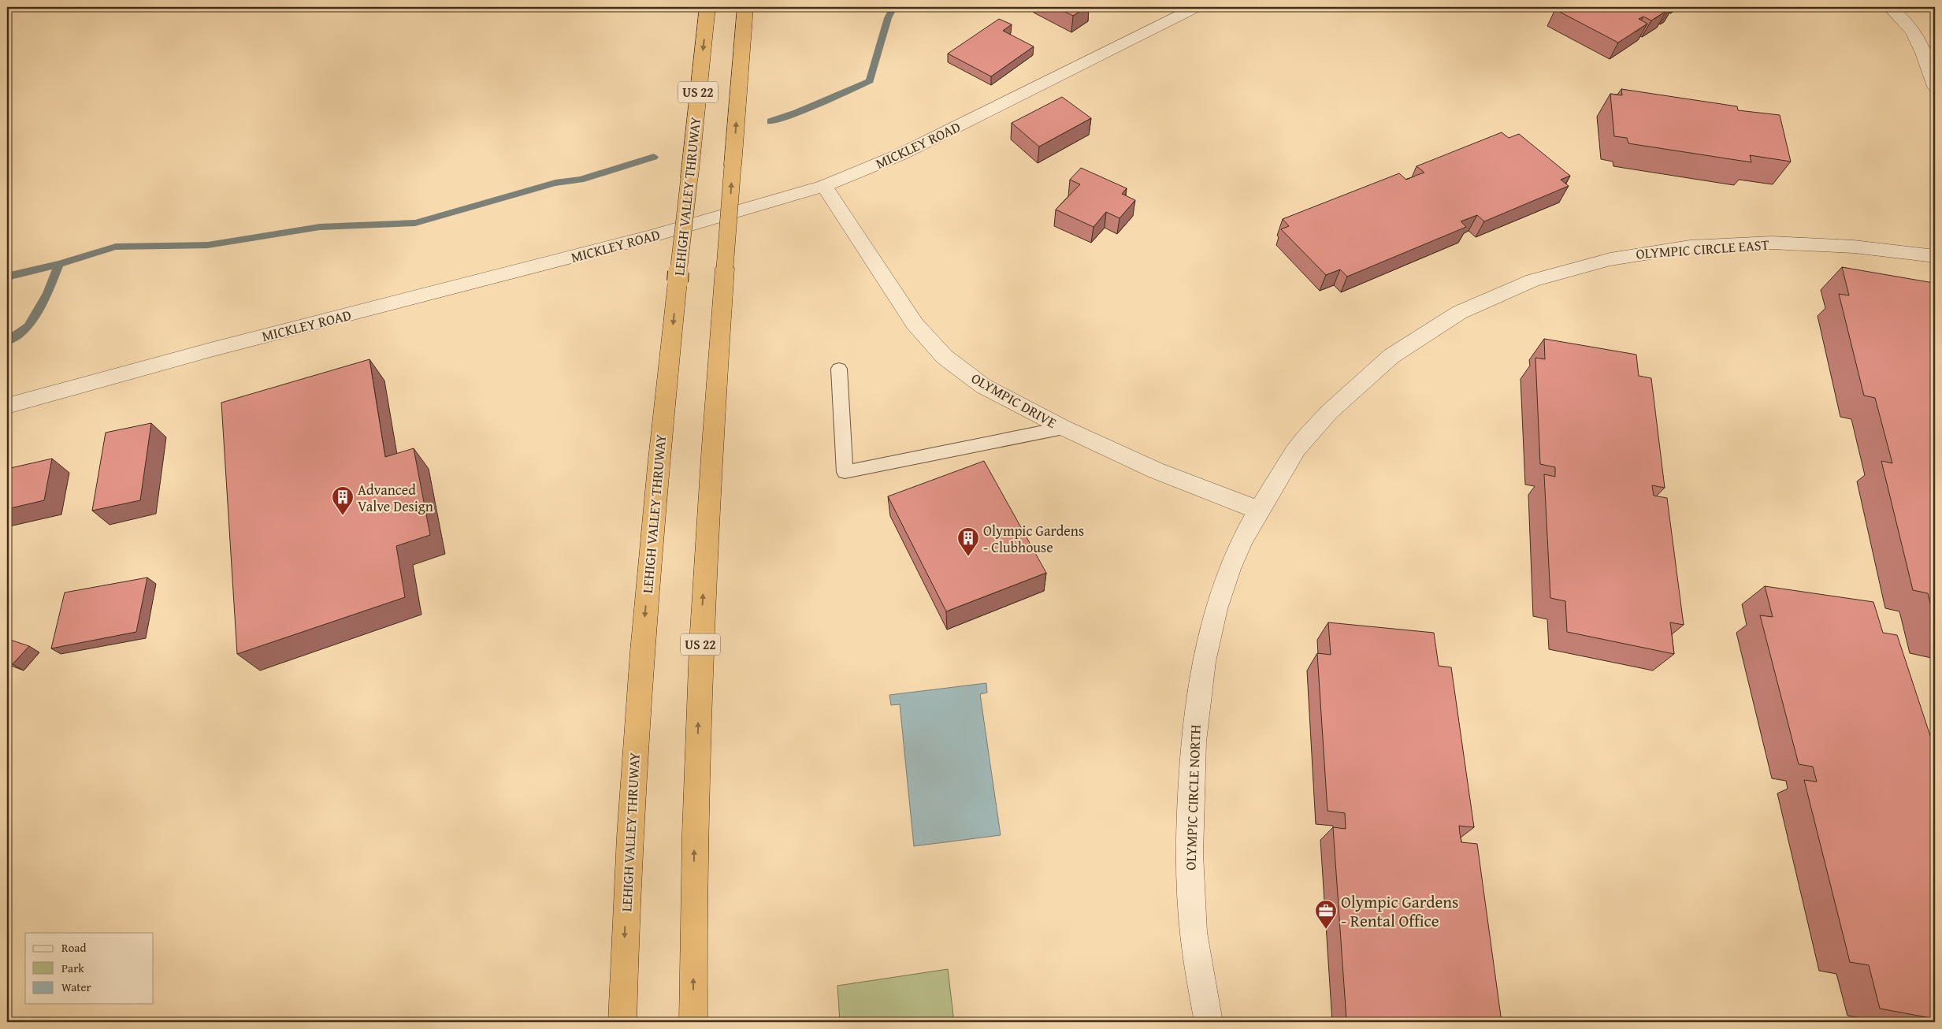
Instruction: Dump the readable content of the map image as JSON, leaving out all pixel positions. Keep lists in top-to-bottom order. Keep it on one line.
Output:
{"streets":{"highway":["US 22","LEHIGH VALLEY THRUWAY"],"street":["MICKLEY ROAD","OLYMPIC CIRCLE EAST","OLYMPIC DRIVE","OLYMPIC CIRCLE NORTH"]},"crossings":[["MICKLEY ROAD","OLYMPIC DRIVE"],["OLYMPIC CIRCLE EAST","OLYMPIC DRIVE"],["OLYMPIC CIRCLE EAST","OLYMPIC CIRCLE NORTH"],["OLYMPIC DRIVE","OLYMPIC CIRCLE NORTH"]],"places":{"building":["Advanced Valve Design","Olympic Gardens - Clubhouse"],"office":["Olympic Gardens - Rental Office"]},"legend":["Road","Park","Water"]}
